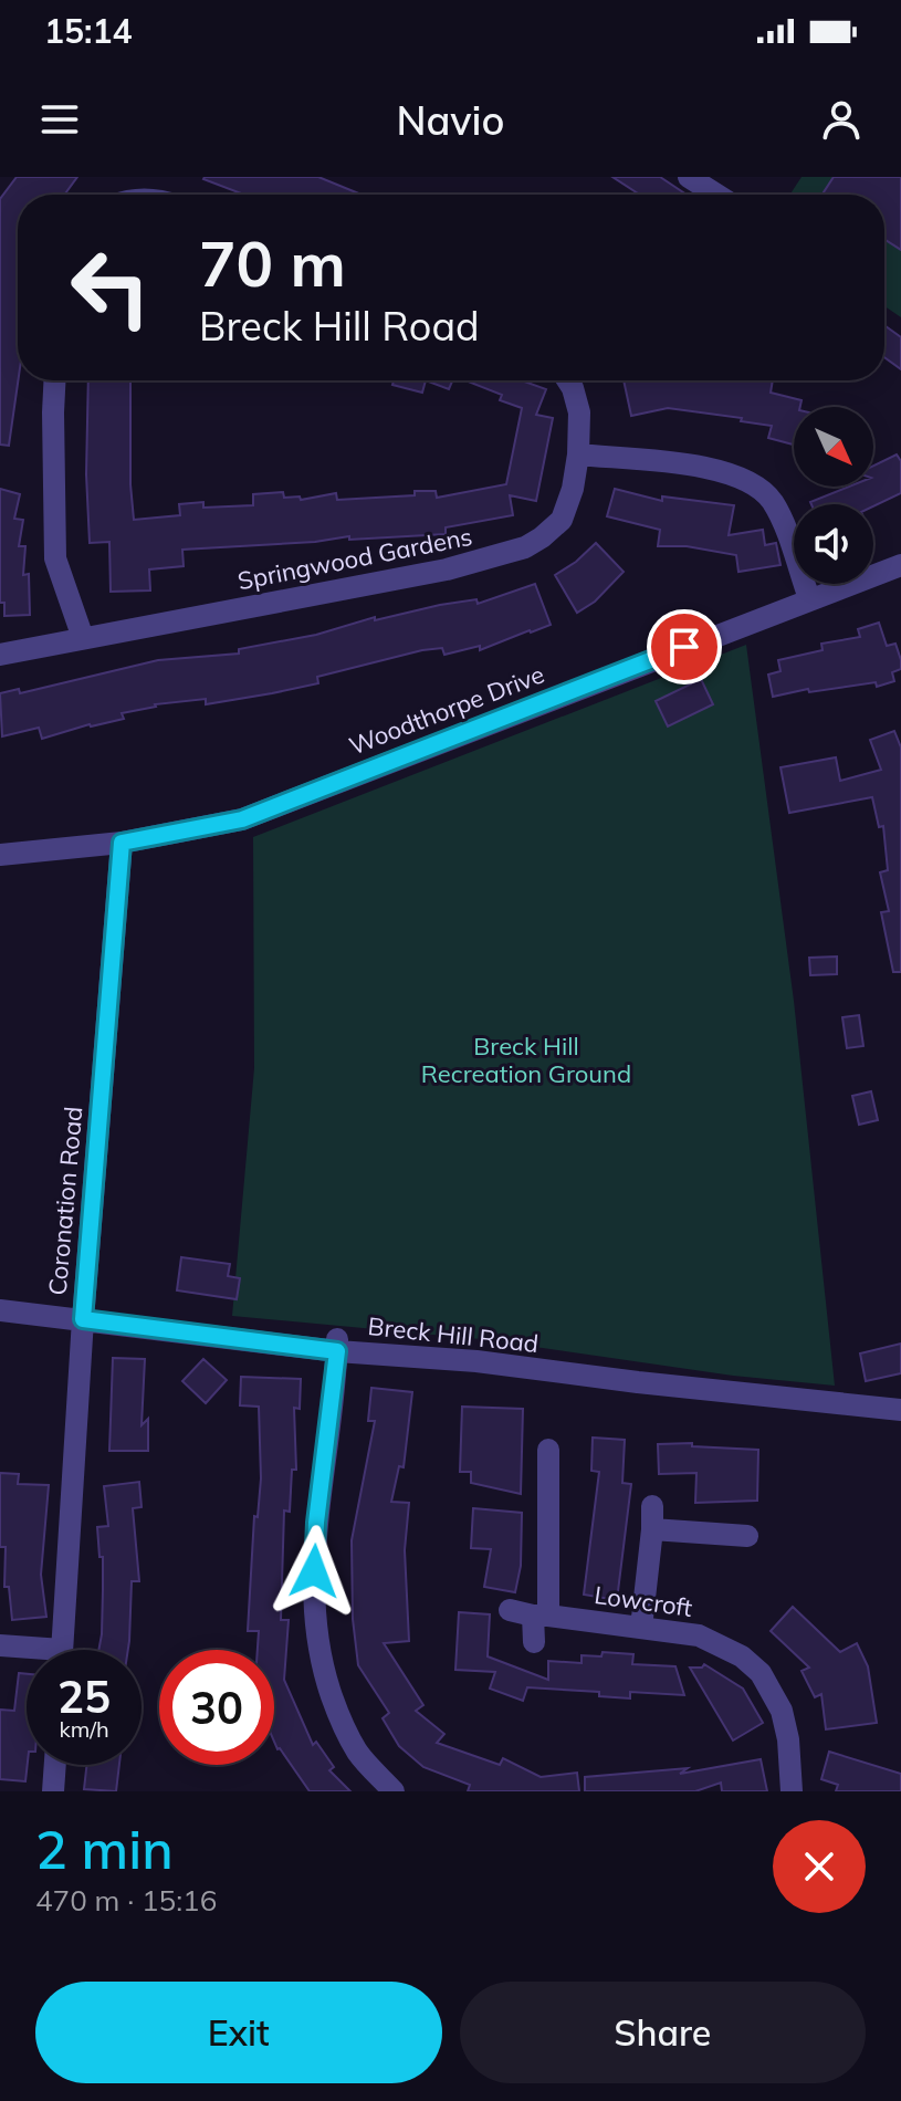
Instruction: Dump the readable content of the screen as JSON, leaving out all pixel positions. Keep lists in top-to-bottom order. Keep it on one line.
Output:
{"streets":{"street":["Springwood Gardens","Woodthorpe Drive","Coronation Road","Breck Hill Road","Lowcroft"]},"crossings":[["Woodthorpe Drive","Coronation Road"],["Coronation Road","Breck Hill Road"]],"parks":["Breck Hill Recreation Ground"],"north":"bottom right","page":{"status":"15:14","header":"Navio","turn":["70 m","Breck Hill Road"],"speed":"25 km/h","limit":"30","heading":["2 min","470 m · 15:16"],"buttons":["Exit","Share"]}}
